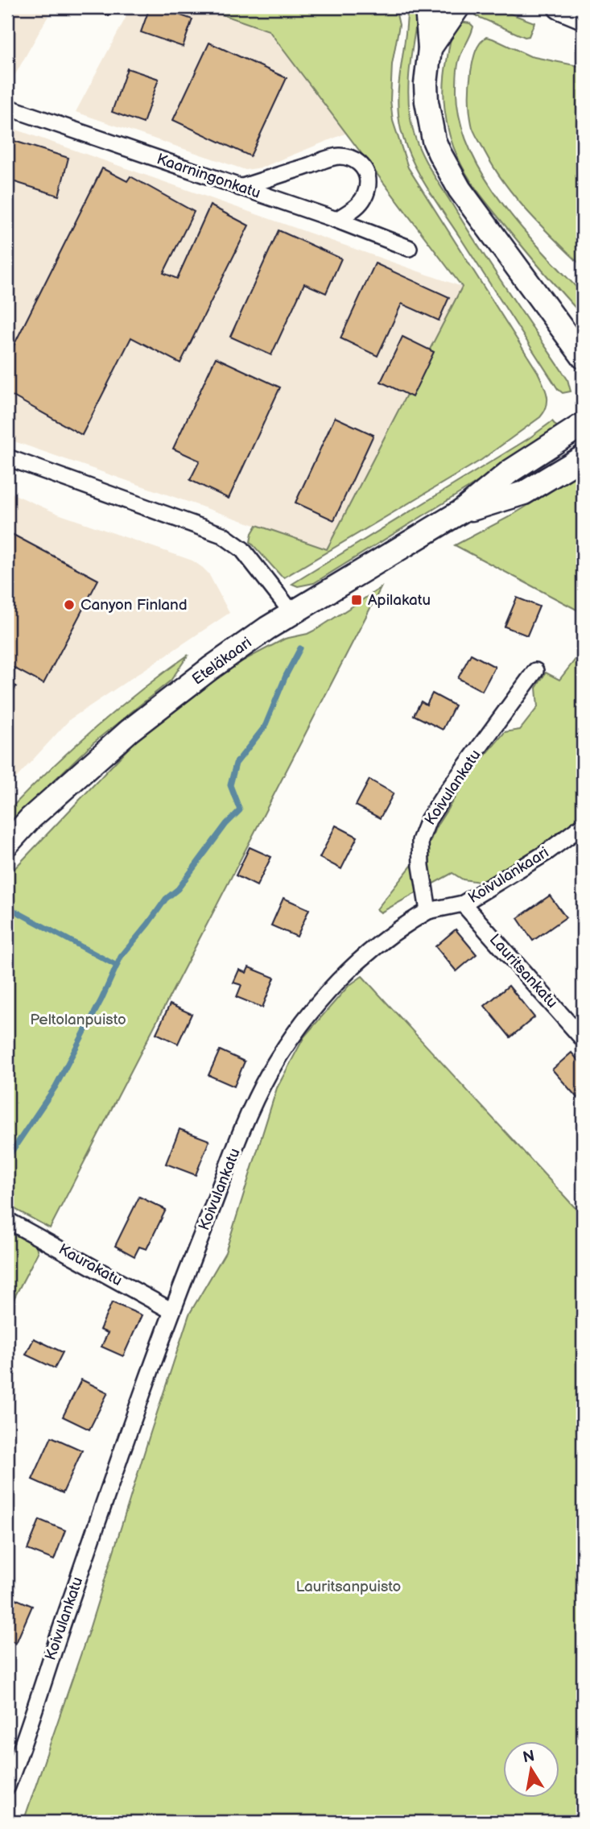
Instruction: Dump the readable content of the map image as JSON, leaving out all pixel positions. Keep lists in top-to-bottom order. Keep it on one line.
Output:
{"streets":{"main road":["Eteläkaari"],"street":["Kaarningonkatu","Koivulankatu","Koivulankaari","Lauritsankatu","Kaurakatu"]},"crossings":[["Koivulankatu","Koivulankaari"],["Koivulankatu","Kaurakatu"],["Koivulankaari","Lauritsankatu"]],"parks":["Peltolanpuisto","Lauritsanpuisto"],"places":{"transit":["Apilakatu"],"other":["Canyon Finland"]},"north":"top"}
